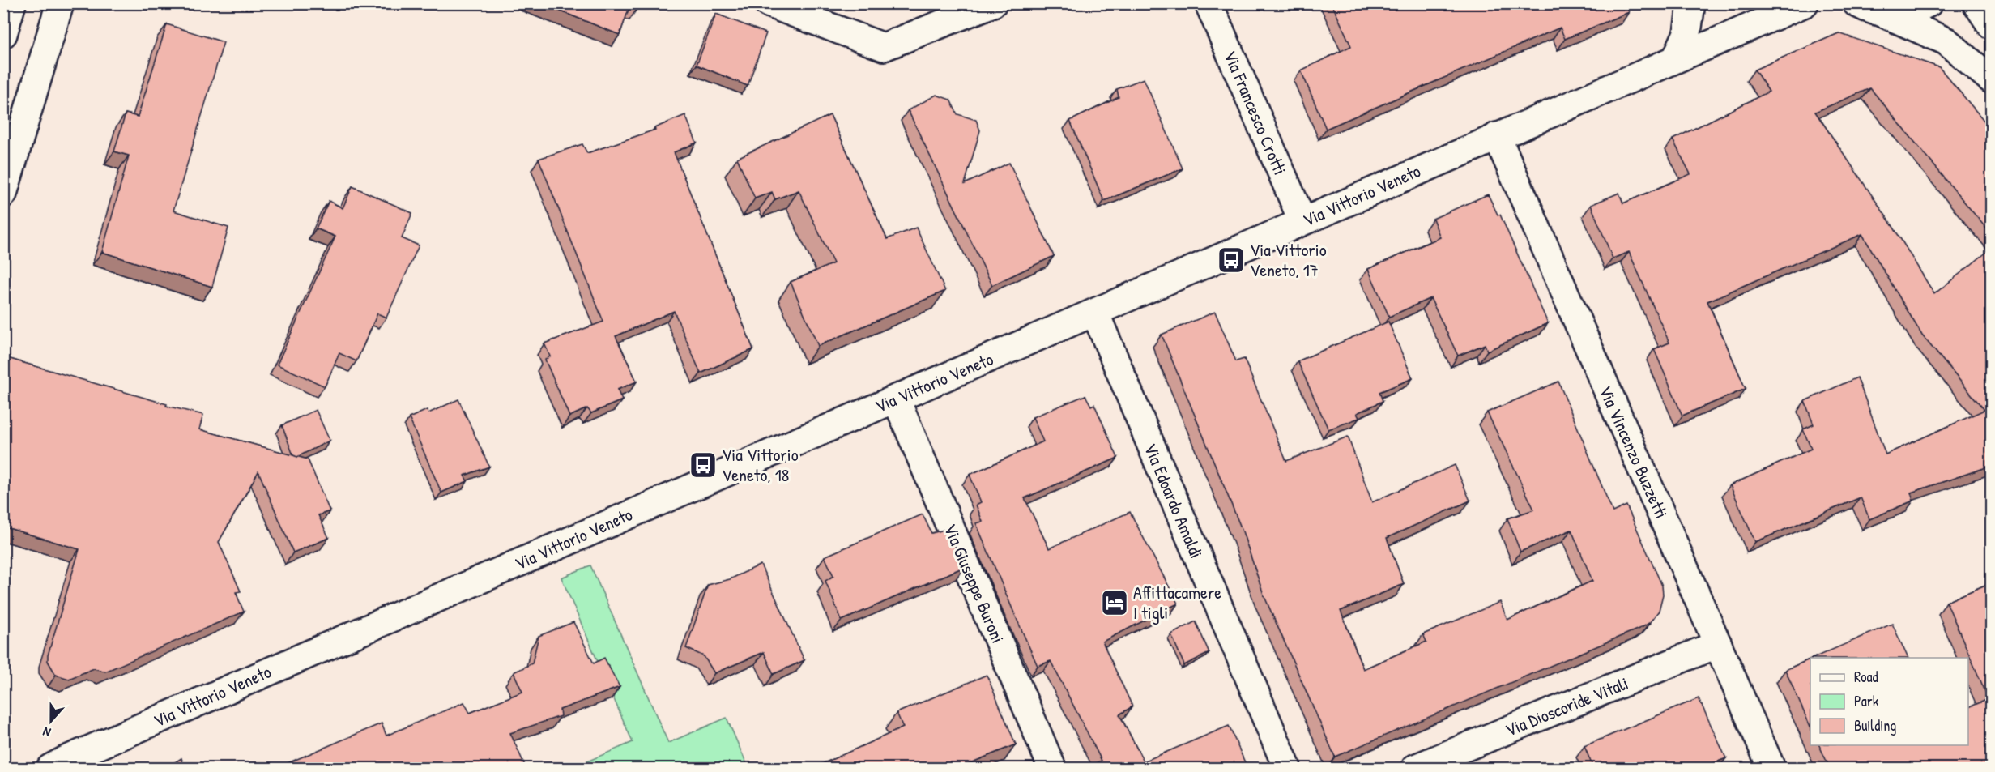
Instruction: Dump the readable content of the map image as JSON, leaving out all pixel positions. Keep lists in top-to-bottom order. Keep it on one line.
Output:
{"streets":{"main road":["Via Francesco Crotti","Via Vittorio Veneto","Via Vincenzo Buzzetti","Via Edoardo Amaldi","Via Giuseppe Buroni","Via Dioscoride Vitali"]},"crossings":[["Via Francesco Crotti","Via Vittorio Veneto"],["Via Vittorio Veneto","Via Vincenzo Buzzetti"],["Via Vittorio Veneto","Via Edoardo Amaldi"],["Via Vittorio Veneto","Via Giuseppe Buroni"],["Via Vincenzo Buzzetti","Via Dioscoride Vitali"]],"places":{"bus stop":["Via Vittorio Veneto, 17","Via Vittorio Veneto, 18"],"hotel":["Affittacamere I tigli"]},"legend":["Road","Park","Building"],"north":"bottom"}
